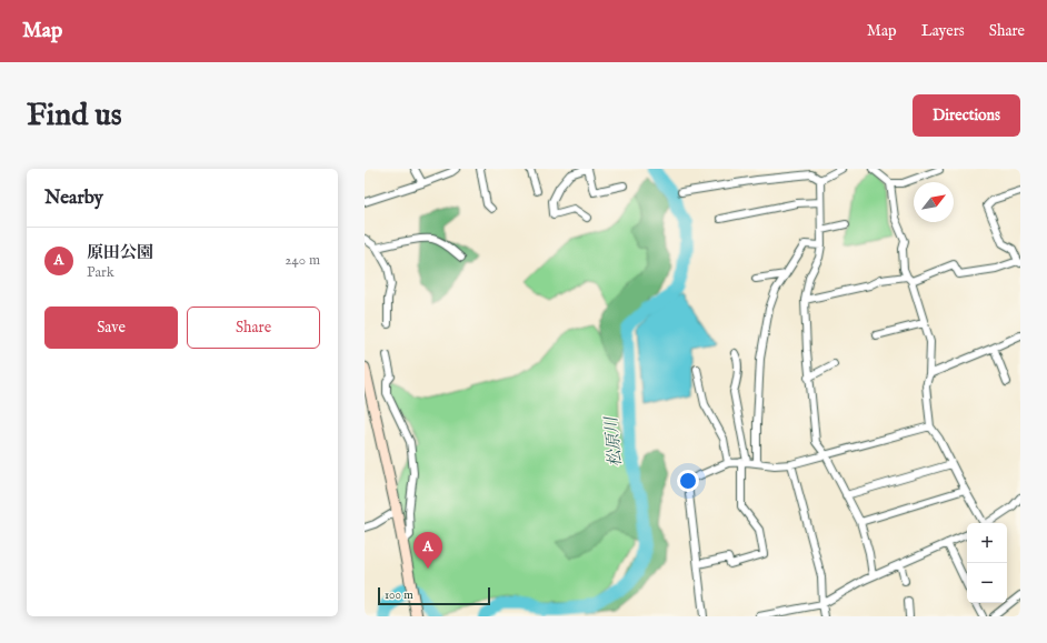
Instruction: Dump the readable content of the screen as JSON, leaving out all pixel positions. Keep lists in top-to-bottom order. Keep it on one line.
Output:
{"water":["松原川"],"scale_bar":"100 m","north":"top right","page":{"header":"Map","nav":["Map","Layers","Share"],"buttons":["Directions",["Save","Share"]],"title":"Find us","heading":"Nearby","list":[{"mark":"A","name":"原田公園","note":"Park","value":"240 m"}],"map_buttons":["+","−"],"pins":"A","scale":"100 m"}}
